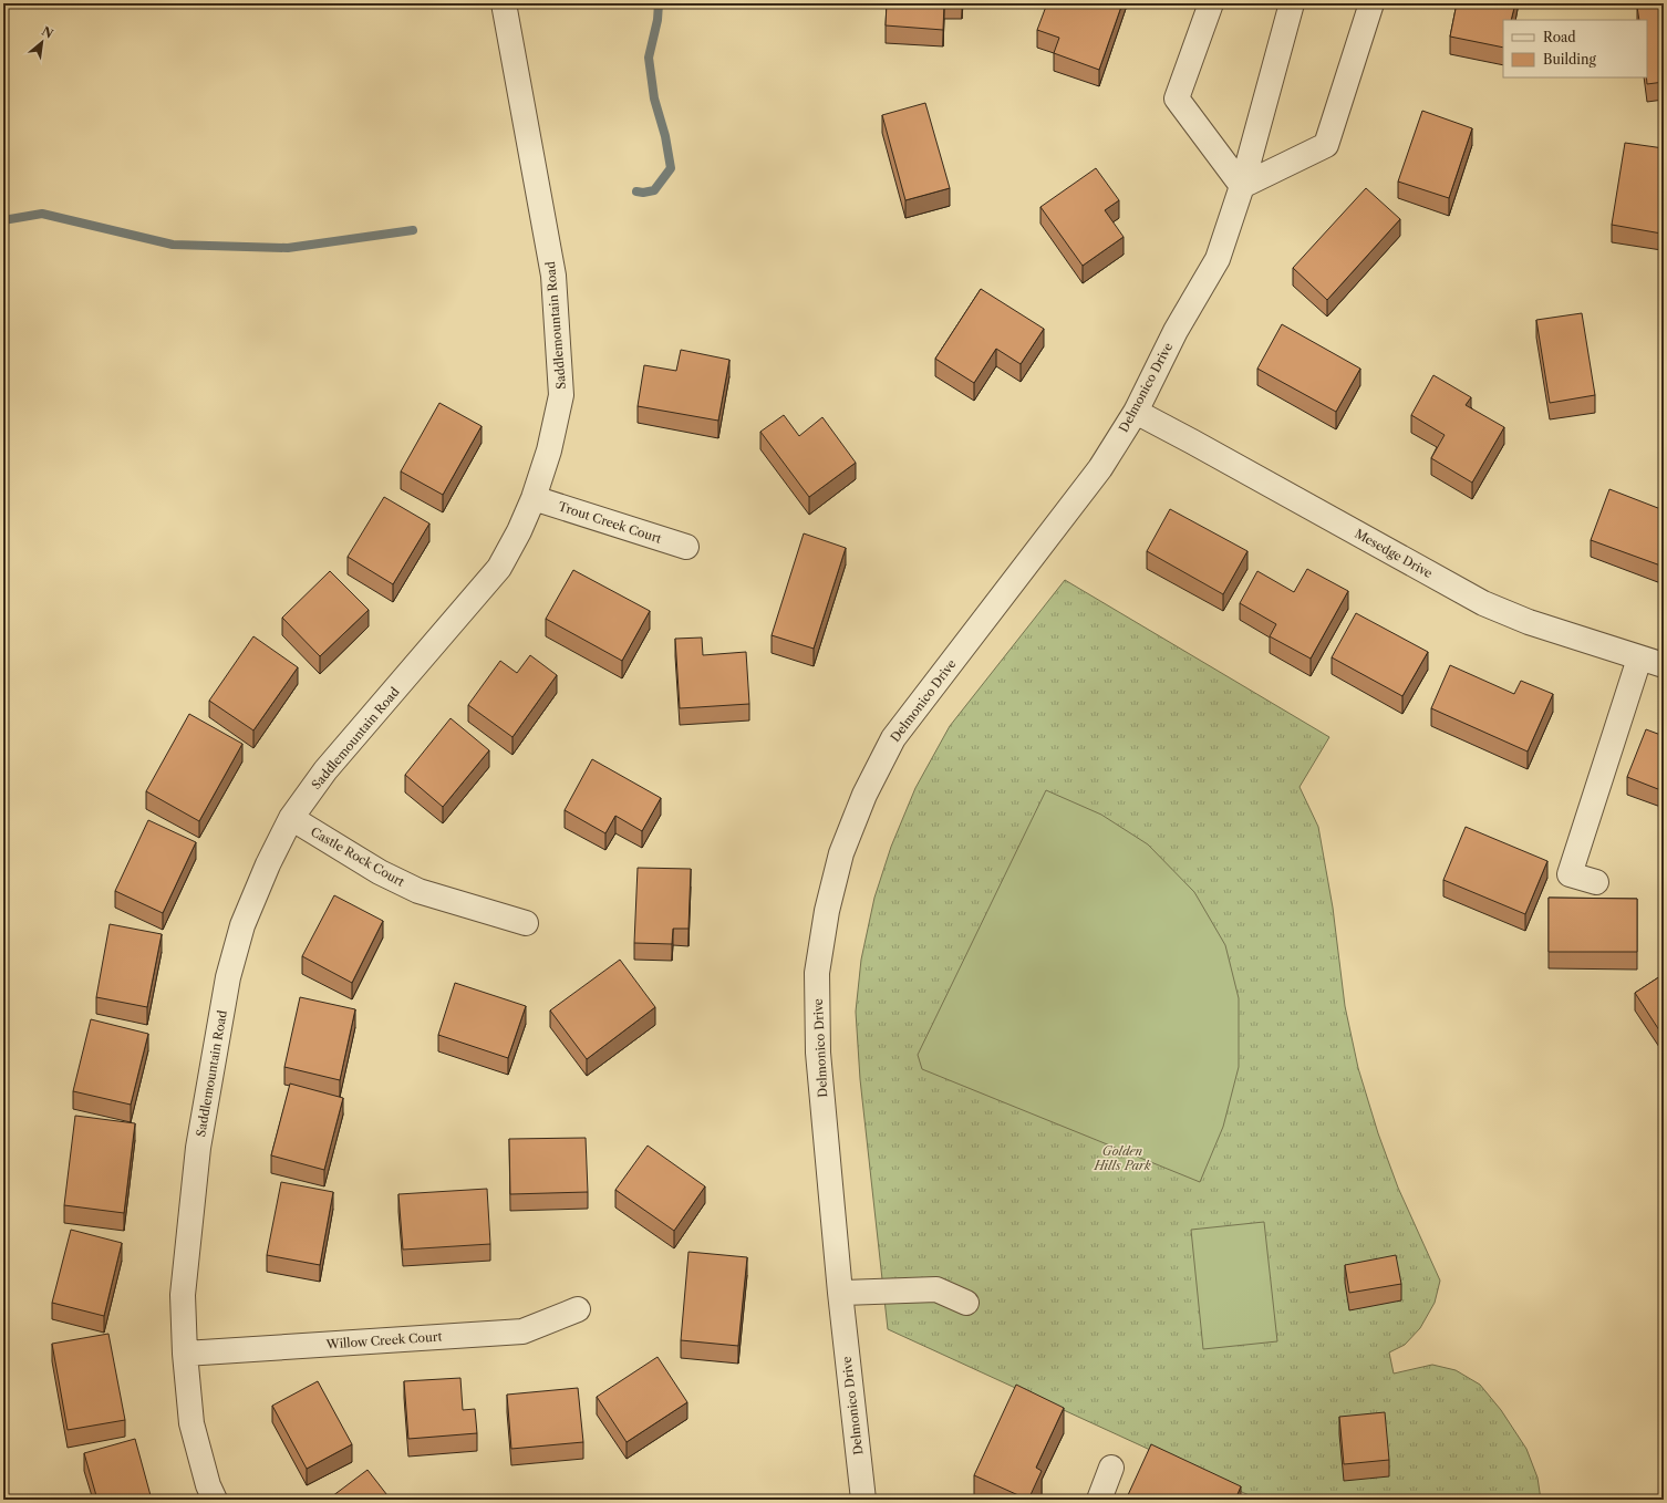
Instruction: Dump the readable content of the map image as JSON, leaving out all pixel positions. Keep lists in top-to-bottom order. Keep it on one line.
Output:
{"streets":{"street":["Saddlemountain Road","Delmonico Drive","Trout Creek Court","Mesedge Drive","Castle Rock Court","Willow Creek Court"]},"crossings":[["Saddlemountain Road","Trout Creek Court"],["Saddlemountain Road","Castle Rock Court"],["Saddlemountain Road","Willow Creek Court"],["Delmonico Drive","Mesedge Drive"]],"parks":["Golden Hills Park"],"legend":["Road","Building"],"north":"top right"}
